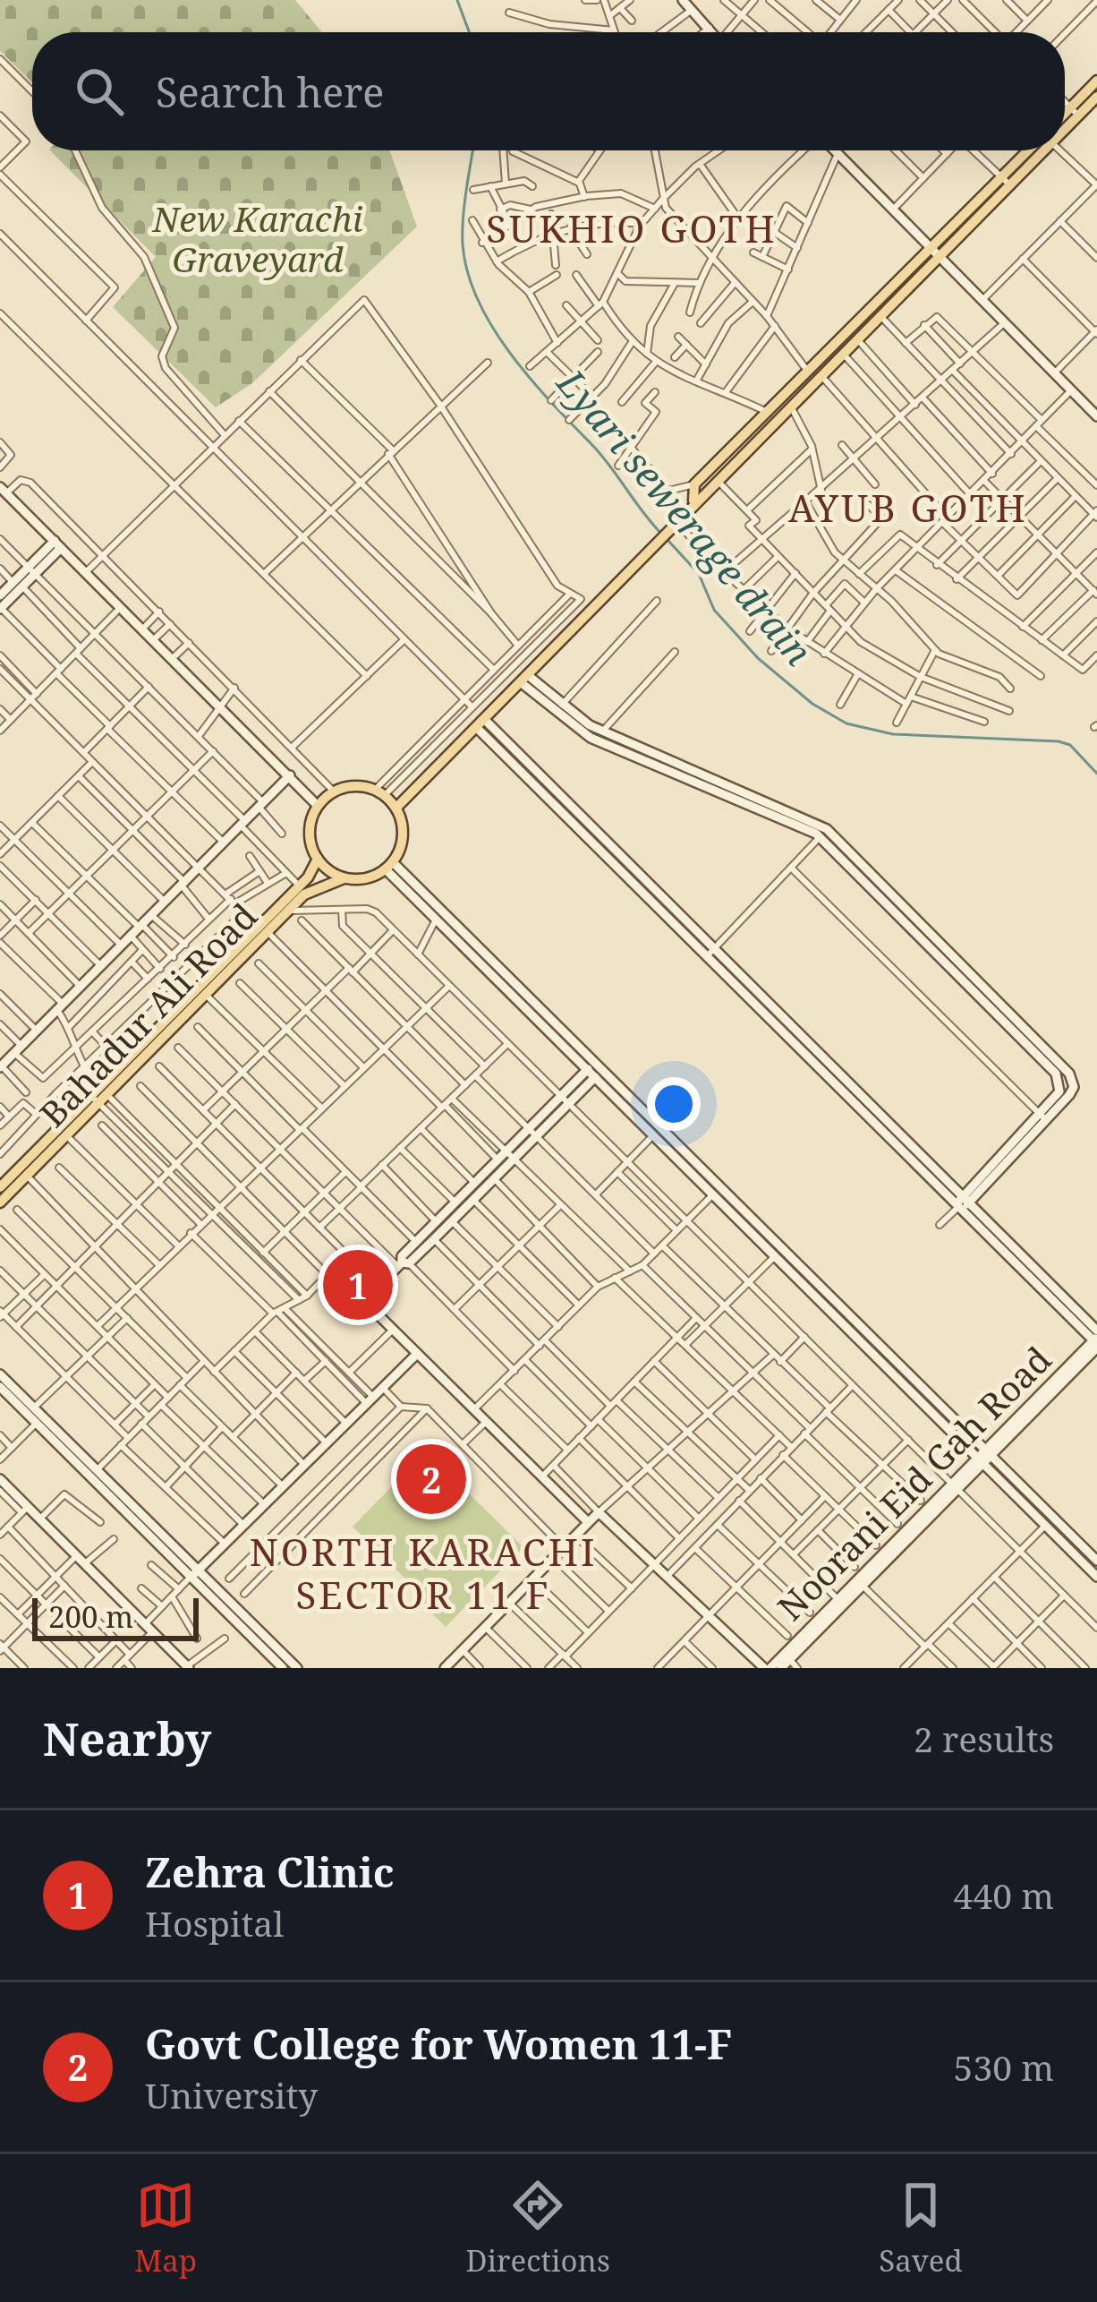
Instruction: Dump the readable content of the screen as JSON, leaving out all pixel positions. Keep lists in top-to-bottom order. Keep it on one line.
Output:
{"streets":{"main road":["Bahadur Ali Road"],"street":["Noorani Eid Gah Road"]},"districts":["SUKHIO GOTH","AYUB GOTH","NORTH KARACHI SECTOR 11 F"],"water":["Lyari sewerage drain"],"parks":["New Karachi Graveyard"],"scale_bar":"200 m","page":{"search":"Search here","pins":["1","2"],"scale":"200 m","heading":["Nearby","2 results"],"list":[{"mark":"1","name":"Zehra Clinic","note":"Hospital","value":"440 m"},{"mark":"2","name":"Govt College for Women 11-F","note":"University","value":"530 m"}],"nav":["Map","Directions","Saved"]}}
